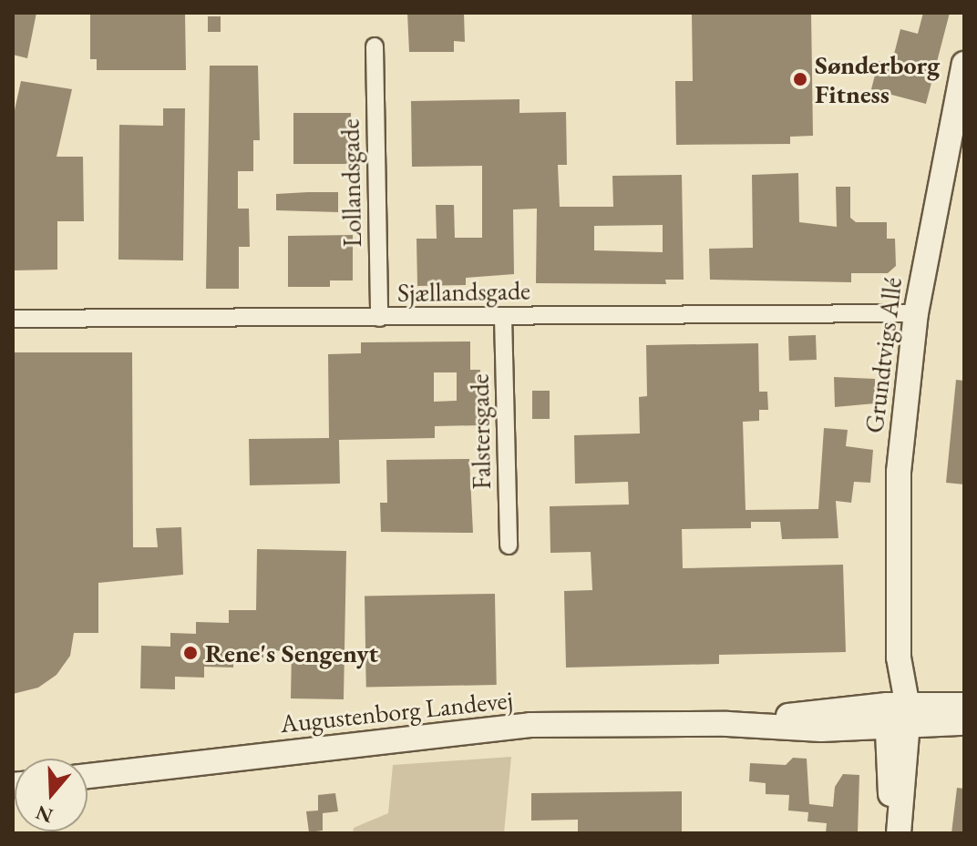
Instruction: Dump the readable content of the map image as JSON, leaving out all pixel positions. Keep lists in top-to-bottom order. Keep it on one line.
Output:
{"streets":{"street":["Lollandsgade","Sjællandsgade","Grundtvigs Allé","Falstersgade","Augustenborg Landevej"]},"crossings":[["Lollandsgade","Sjællandsgade"],["Sjællandsgade","Grundtvigs Allé"],["Sjællandsgade","Falstersgade"],["Grundtvigs Allé","Augustenborg Landevej"]],"places":["Sønderborg Fitness","Rene's Sengenyt"],"north":"bottom"}
